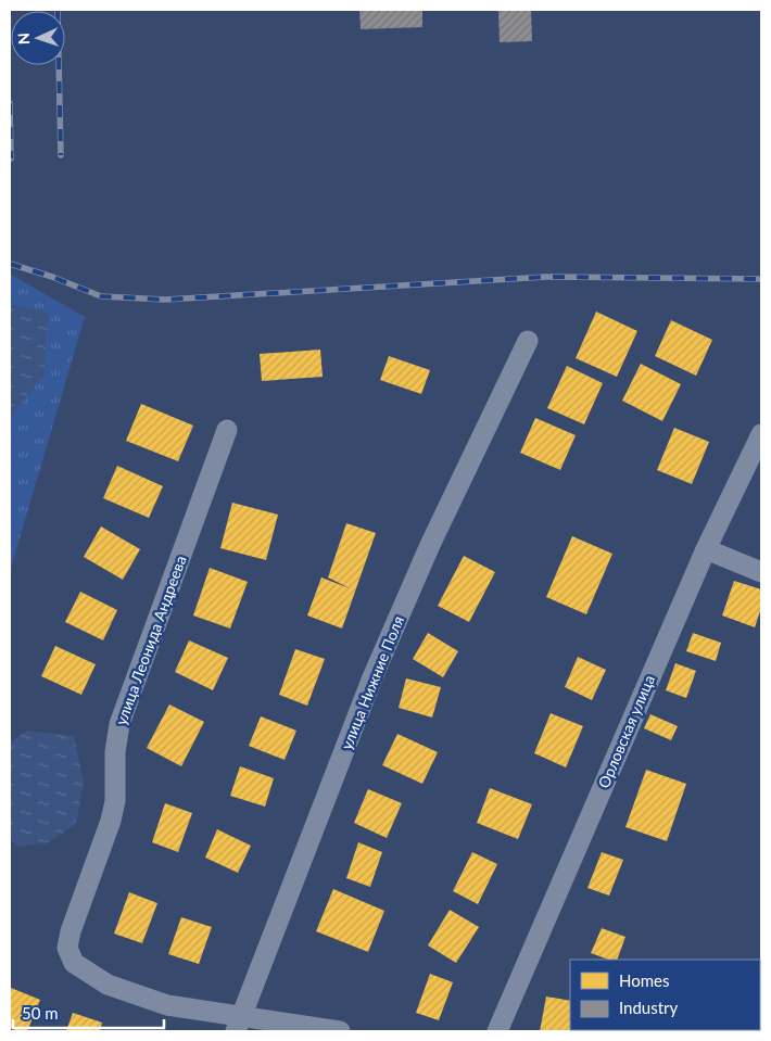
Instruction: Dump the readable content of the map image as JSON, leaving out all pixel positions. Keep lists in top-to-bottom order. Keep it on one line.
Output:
{"streets":{"street":["улица Леонида Андреева","улица Нижние Поля","Орловская улица"]},"crossings":[["улица Леонида Андреева","улица Нижние Поля"]],"legend":["Homes","Industry"],"scale_bar":"50 m","north":"left"}
